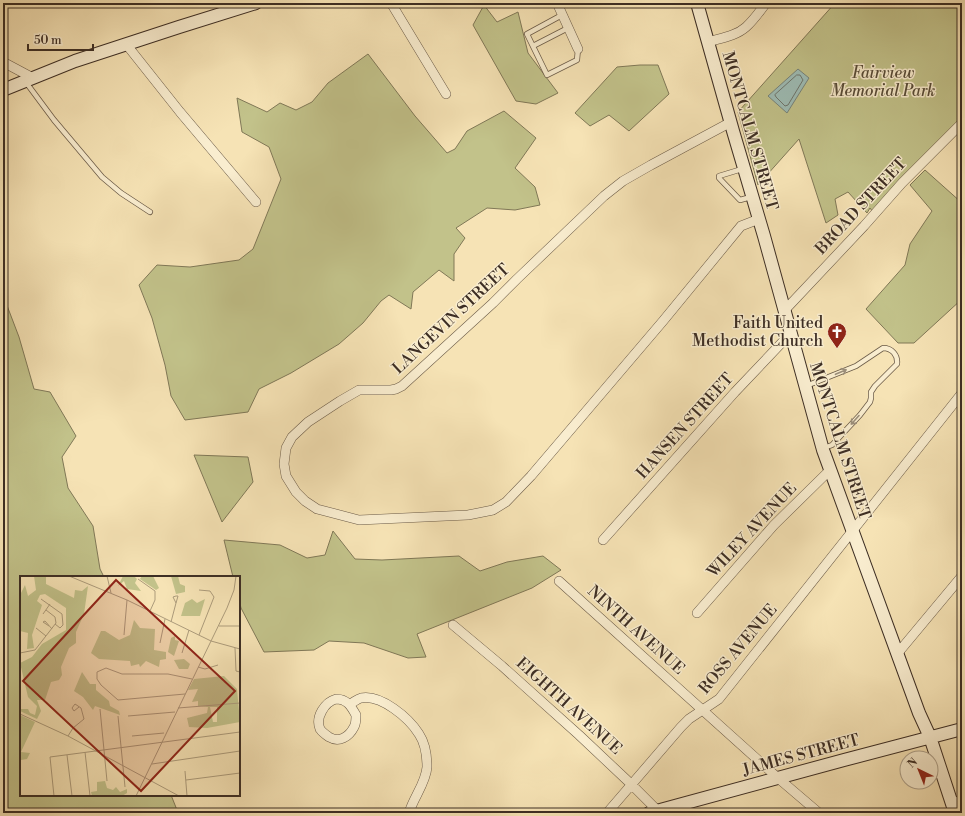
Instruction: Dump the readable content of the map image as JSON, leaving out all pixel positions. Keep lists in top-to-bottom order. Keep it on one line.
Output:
{"streets":{"main road":["MONTCALM STREET","JAMES STREET"],"street":["BROAD STREET","LANGEVIN STREET","HANSEN STREET","WILEY AVENUE","NINTH AVENUE","ROSS AVENUE","EIGHTH AVENUE"]},"crossings":[["MONTCALM STREET","BROAD STREET"],["MONTCALM STREET","LANGEVIN STREET"],["MONTCALM STREET","HANSEN STREET"],["MONTCALM STREET","WILEY AVENUE"],["MONTCALM STREET","ROSS AVENUE"],["MONTCALM STREET","JAMES STREET"],["NINTH AVENUE","ROSS AVENUE"],["NINTH AVENUE","JAMES STREET"],["ROSS AVENUE","EIGHTH AVENUE"],["EIGHTH AVENUE","JAMES STREET"]],"parks":["Fairview Memorial Park"],"places":{"church":["Faith United Methodist Church"]},"scale_bar":"50 m","north":"top left"}
